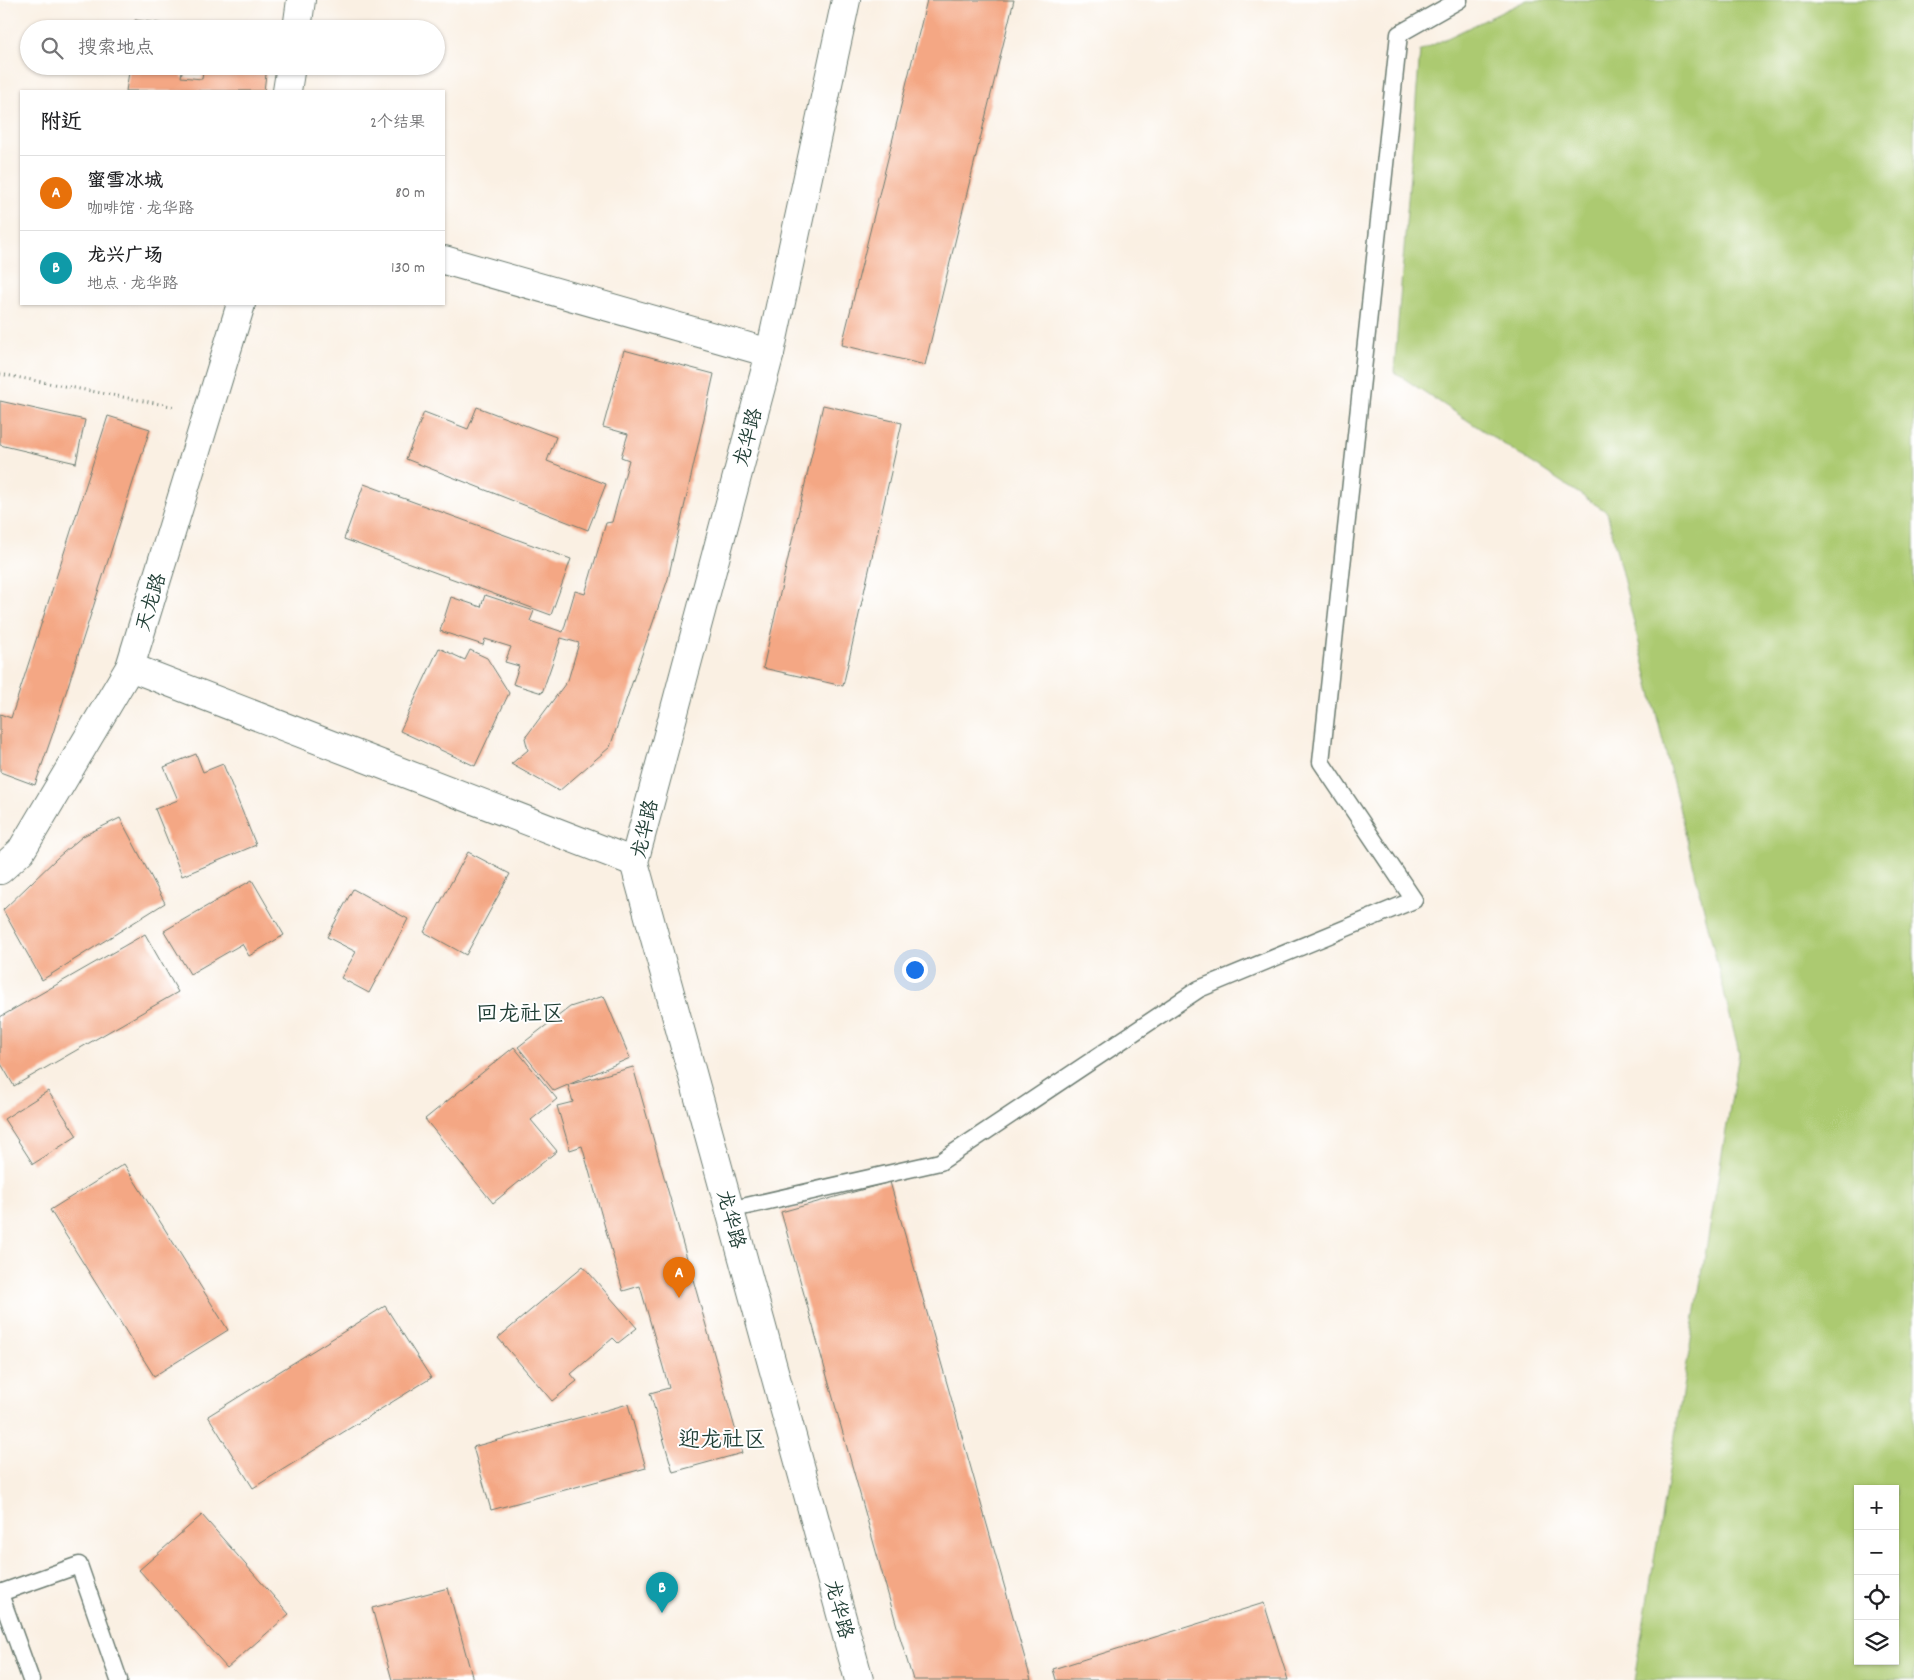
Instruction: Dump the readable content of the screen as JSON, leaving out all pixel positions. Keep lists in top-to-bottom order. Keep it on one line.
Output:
{"streets":{"street":["龙华路","天龙路"]},"districts":["回龙社区","迎龙社区"],"page":{"search":"搜索地点","heading":["附近","2个结果"],"list":[{"mark":"A","name":"蜜雪冰城","note":"咖啡馆 · 龙华路","value":"80 m"},{"mark":"B","name":"龙兴广场","note":"地点 · 龙华路","value":"130 m"}],"pins":["A","B"],"map_buttons":["+","−"]}}
